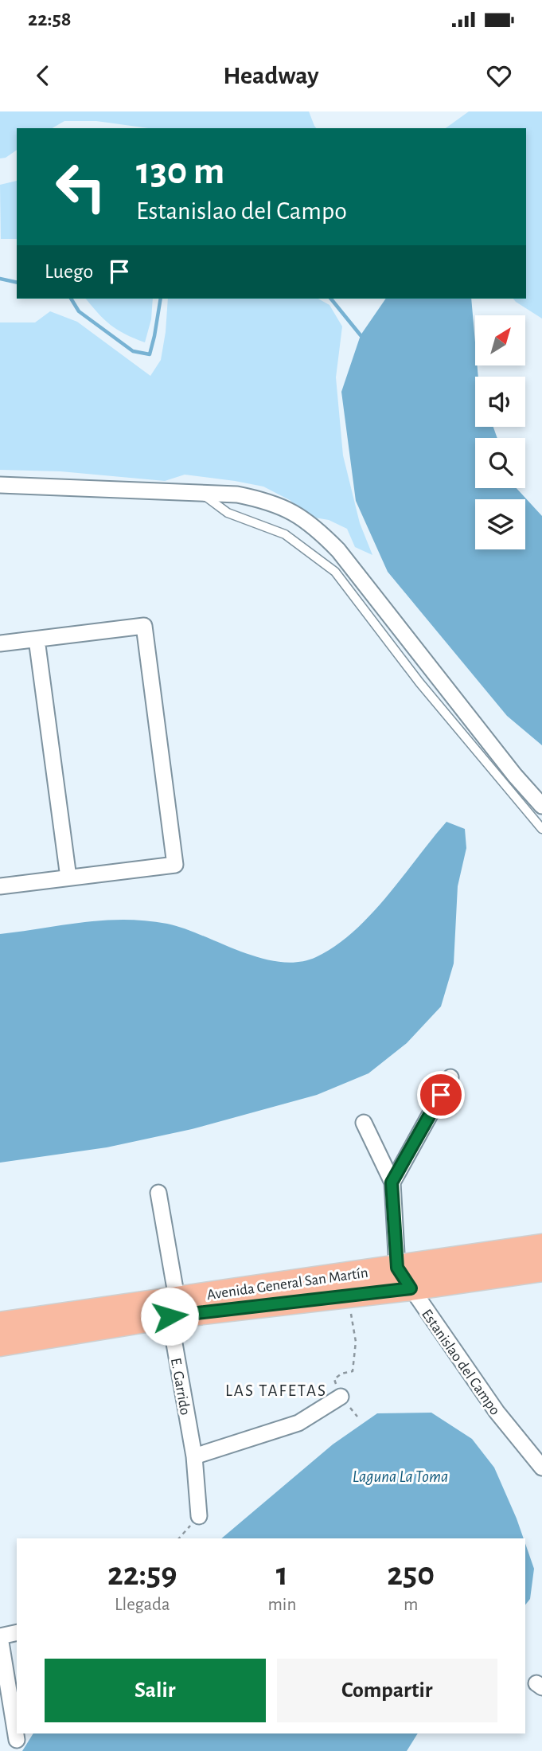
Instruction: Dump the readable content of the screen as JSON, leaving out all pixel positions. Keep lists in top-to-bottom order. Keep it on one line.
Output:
{"streets":{"main road":["Avenida General San Martín"],"street":["Estanislao del Campo","E. Garrido"]},"crossings":[["Avenida General San Martín","Estanislao del Campo"],["Avenida General San Martín","E. Garrido"]],"districts":["LAS TAFETAS"],"water":["Laguna La Toma"],"north":"top right","page":{"status":"22:58","header":"Headway","turn":["130 m","Estanislao del Campo"],"then":"Luego","eta":["22:59","Llegada","1","min","250","m"],"buttons":["Salir","Compartir"]}}
